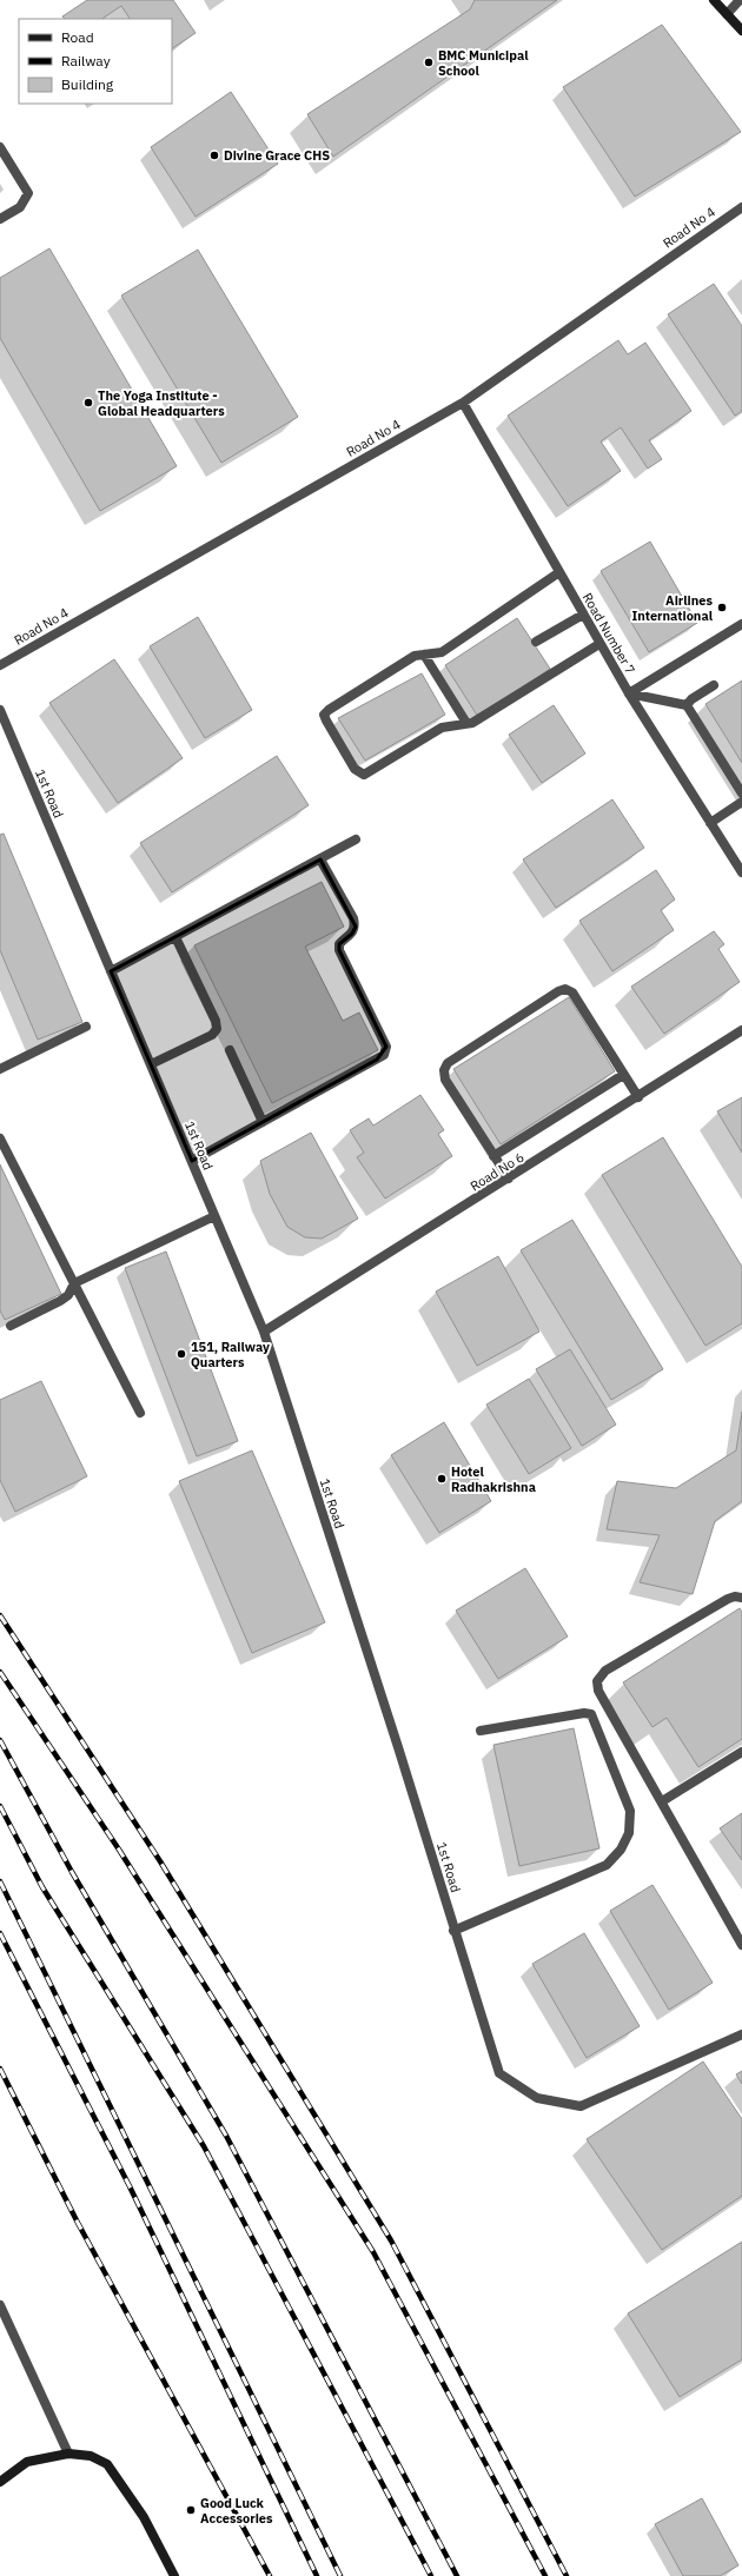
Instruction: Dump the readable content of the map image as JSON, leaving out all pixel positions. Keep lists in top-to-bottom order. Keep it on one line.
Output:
{"streets":{"street":["Road No 4","Road Number 7","1st Road","Road No 6"]},"crossings":[["Road No 4","Road Number 7"],["1st Road","Road No 6"]],"places":["BMC Municipal School","Divine Grace CHS","The Yoga Institute - Global Headquarters","Airlines International","151, Railway Quarters","Hotel Radhakrishna","Good Luck Accessories"],"legend":["Road","Railway","Building"]}
